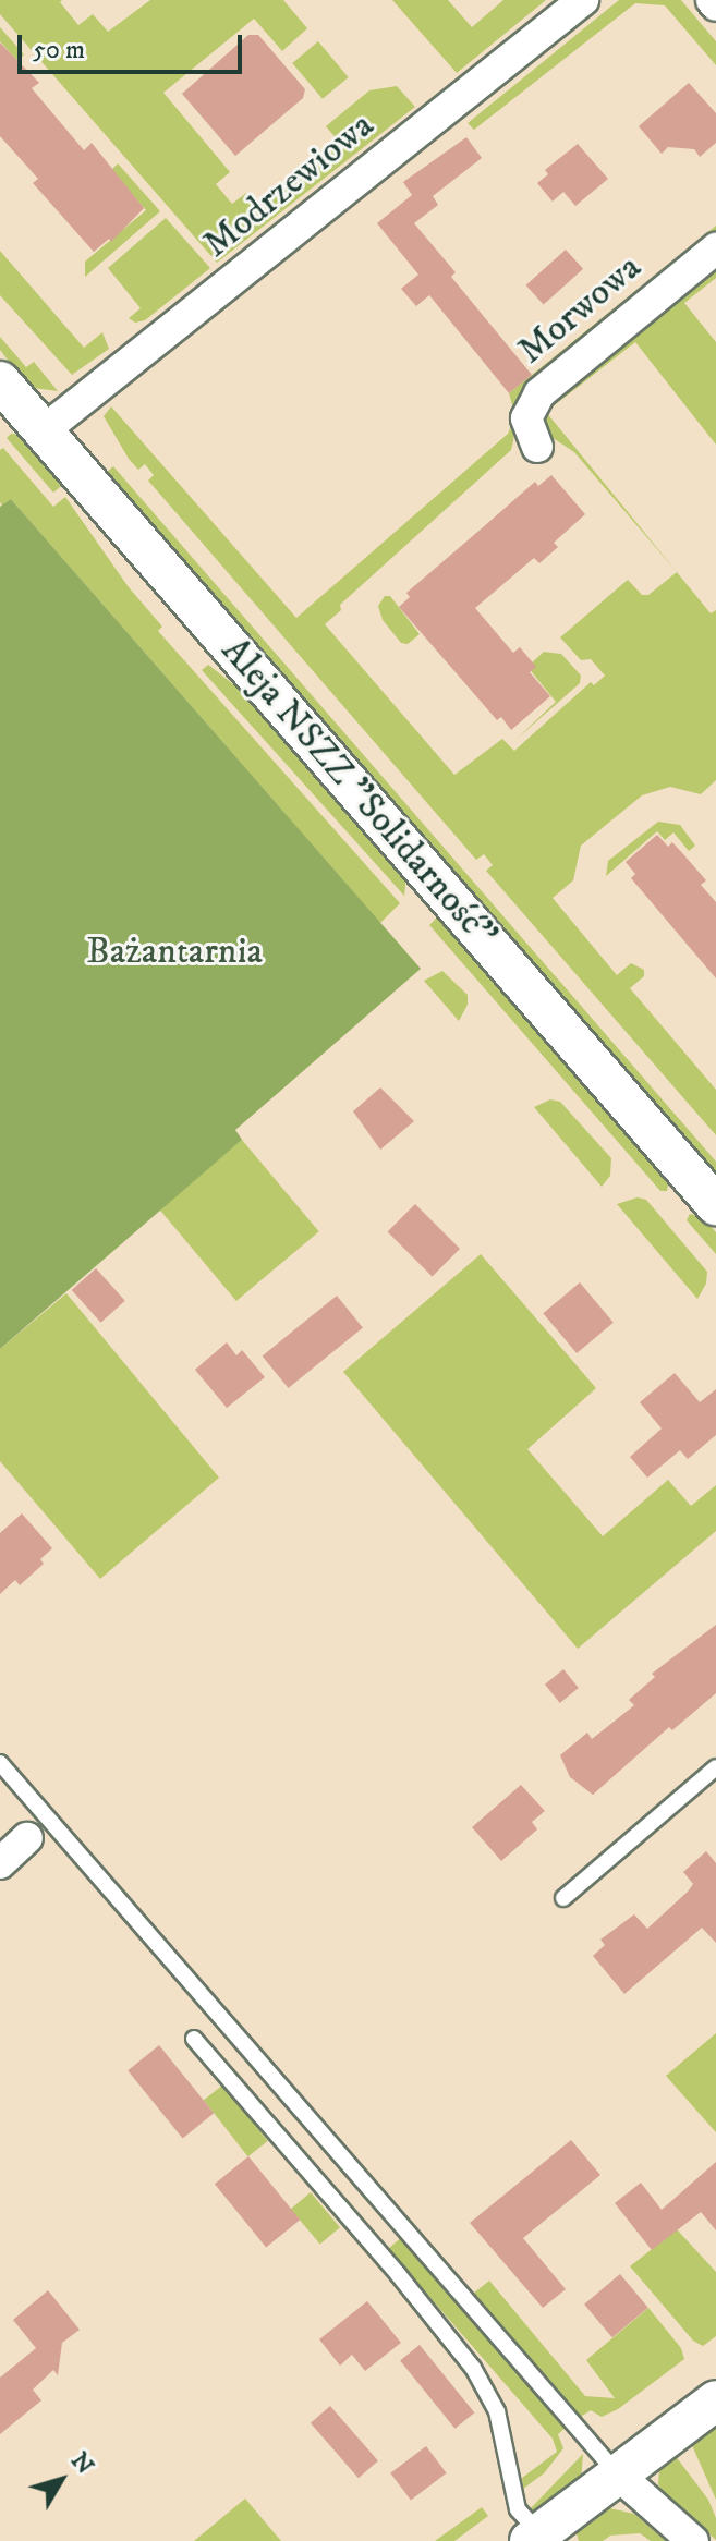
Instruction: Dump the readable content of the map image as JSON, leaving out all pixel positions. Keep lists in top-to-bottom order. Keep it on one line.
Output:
{"streets":{"street":["Modrzewiowa","Morwowa","Aleja NSZZ \"Solidarność\""]},"crossings":[["Modrzewiowa","Aleja NSZZ \"Solidarność\""]],"parks":["Bażantarnia"],"scale_bar":"50 m","north":"top right"}
